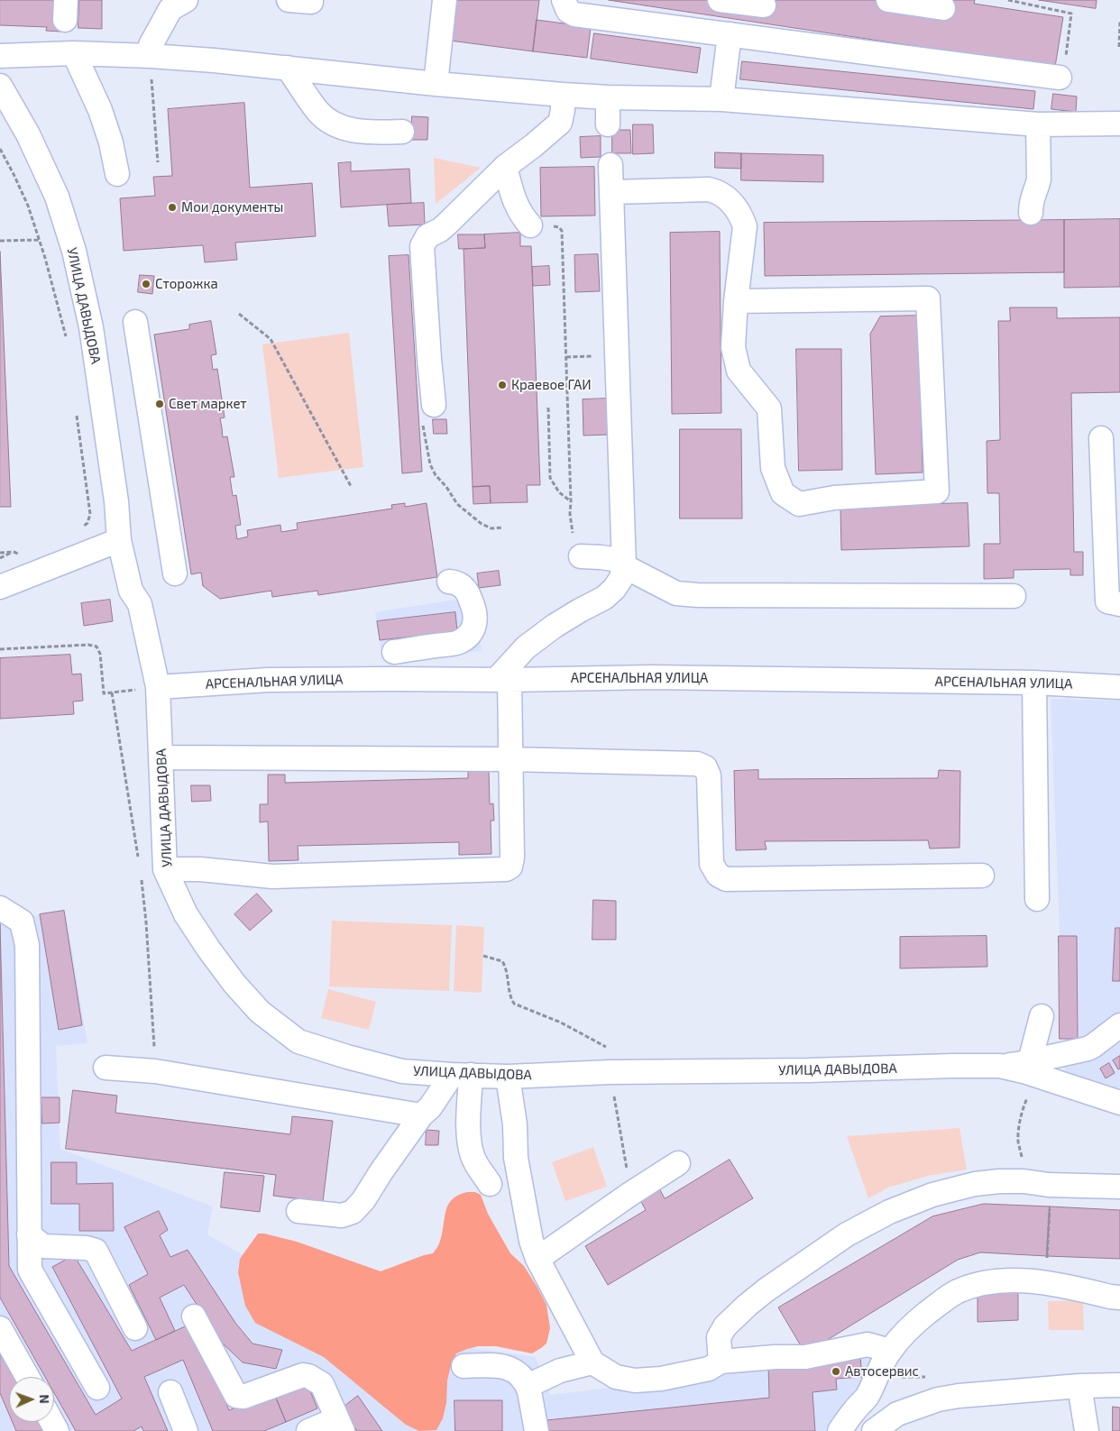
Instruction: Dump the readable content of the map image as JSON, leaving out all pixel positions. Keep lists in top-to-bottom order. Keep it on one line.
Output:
{"streets":{"street":["УЛИЦА ДАВЫДОВА","АРСЕНАЛЬНАЯ УЛИЦА"]},"crossings":[["УЛИЦА ДАВЫДОВА","АРСЕНАЛЬНАЯ УЛИЦА"]],"places":["Мои документы","Сторожка","Краевое ГАИ","Свет маркет","Автосервис"],"north":"right"}
